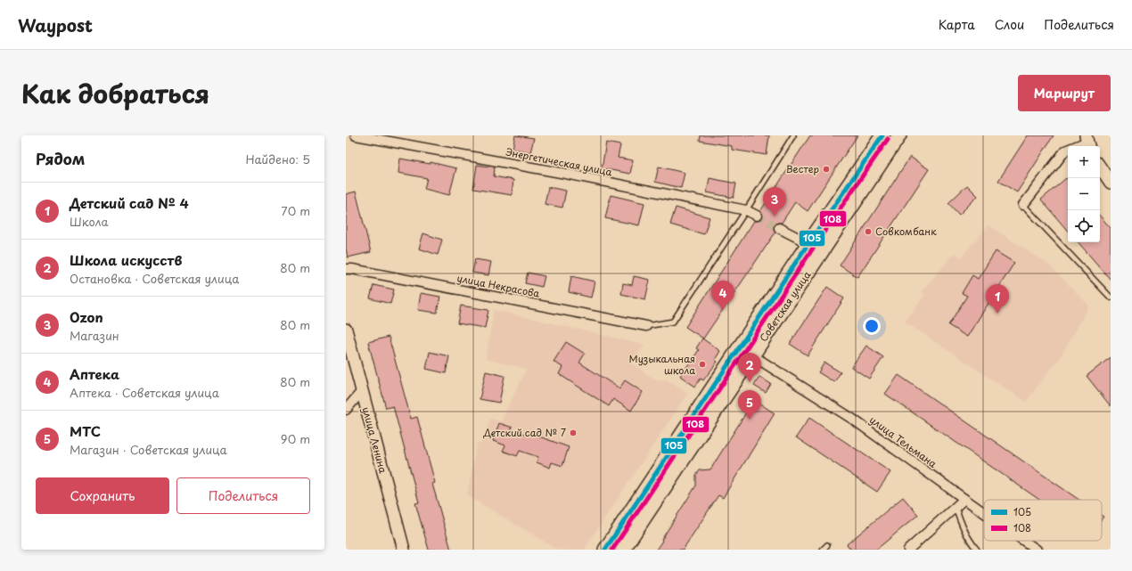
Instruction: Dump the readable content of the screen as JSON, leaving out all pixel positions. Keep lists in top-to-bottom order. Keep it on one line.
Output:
{"streets":{"main road":["Советская улица"],"street":["Энергетическая улица","улица Некрасова","улица Ленина","улица Тельмана"]},"crossings":[["Советская улица","улица Тельмана"]],"places":["Вестер","Совкомбанк","Музыкальная школа","Детский сад № 7"],"lines":["transit line 105","transit line 108"],"legend":["105","108"],"page":{"header":"Waypost","nav":["Карта","Слои","Поделиться"],"title":"Как добраться","buttons":["Маршрут",["Сохранить","Поделиться"]],"heading":["Рядом","Найдено: 5"],"map_buttons":["+","−"],"list":[{"mark":"1","name":"Детский сад № 4","note":"Школа","value":"70 m"},{"mark":"2","name":"Школа искусств","note":"Остановка · Советская улица","value":"80 m"},{"mark":"3","name":"Ozon","note":"Магазин","value":"80 m"},{"mark":"4","name":"Аптека","note":"Аптека · Советская улица","value":"80 m"},{"mark":"5","name":"МТС","note":"Магазин · Советская улица","value":"90 m"}],"pins":["3","4","1","2","5"]}}
